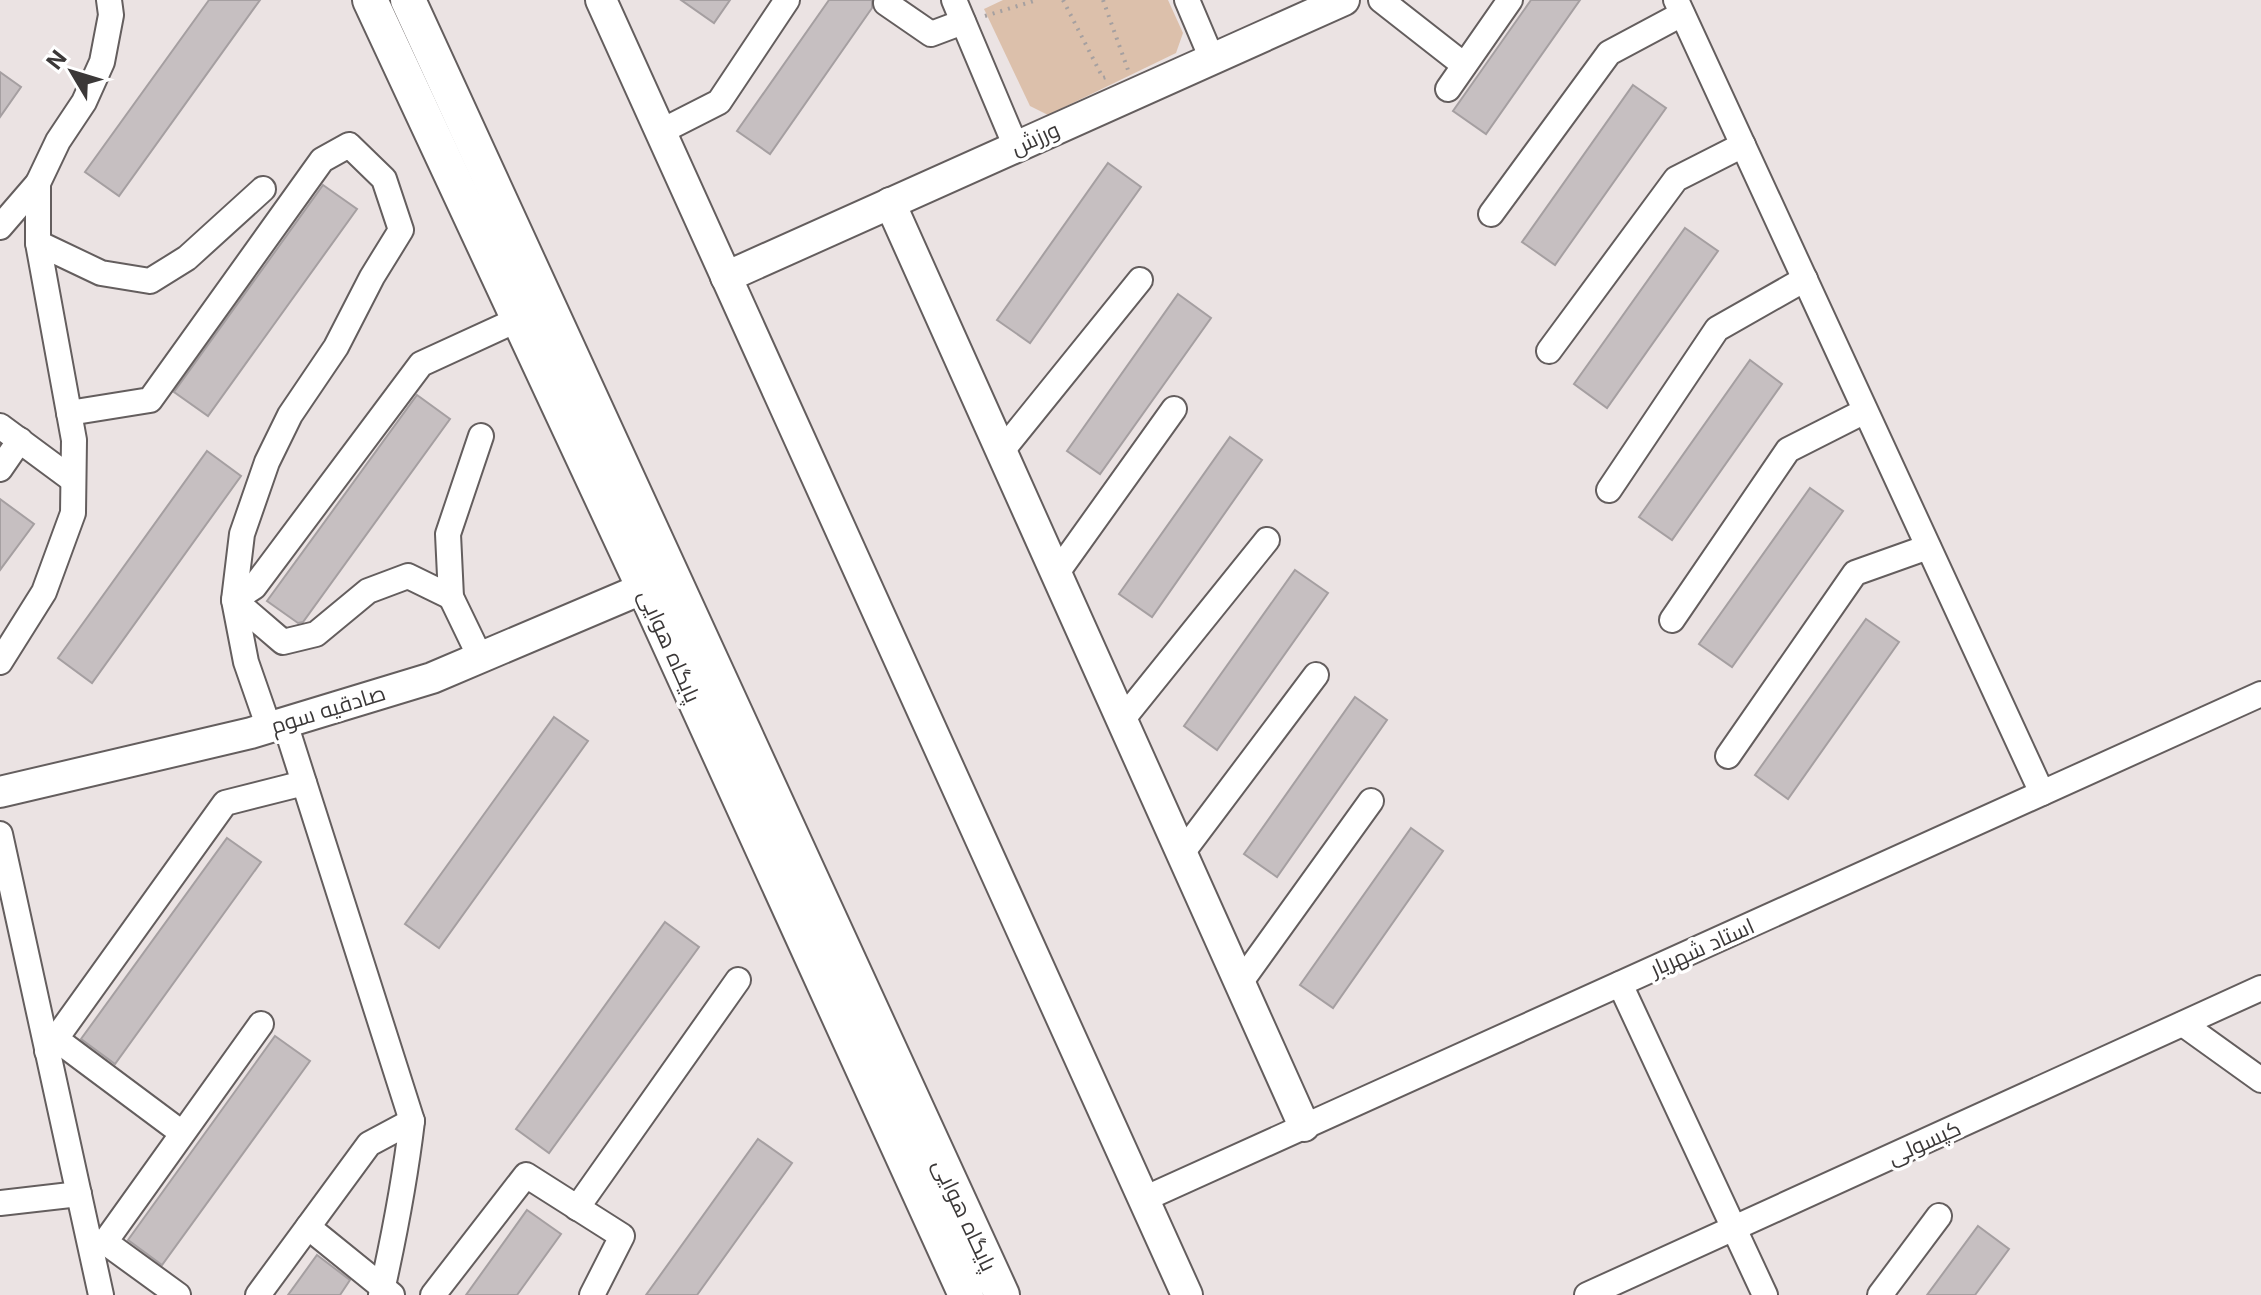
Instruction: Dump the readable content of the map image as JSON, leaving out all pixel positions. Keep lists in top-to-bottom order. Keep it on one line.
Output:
{"streets":{"main road":["پایگاه هوایی"],"street":["ورزش","صادقیه سوم","استاد شهریار","کپسولی"]},"crossings":[["پایگاه هوایی","صادقیه سوم"]],"north":"top left"}
